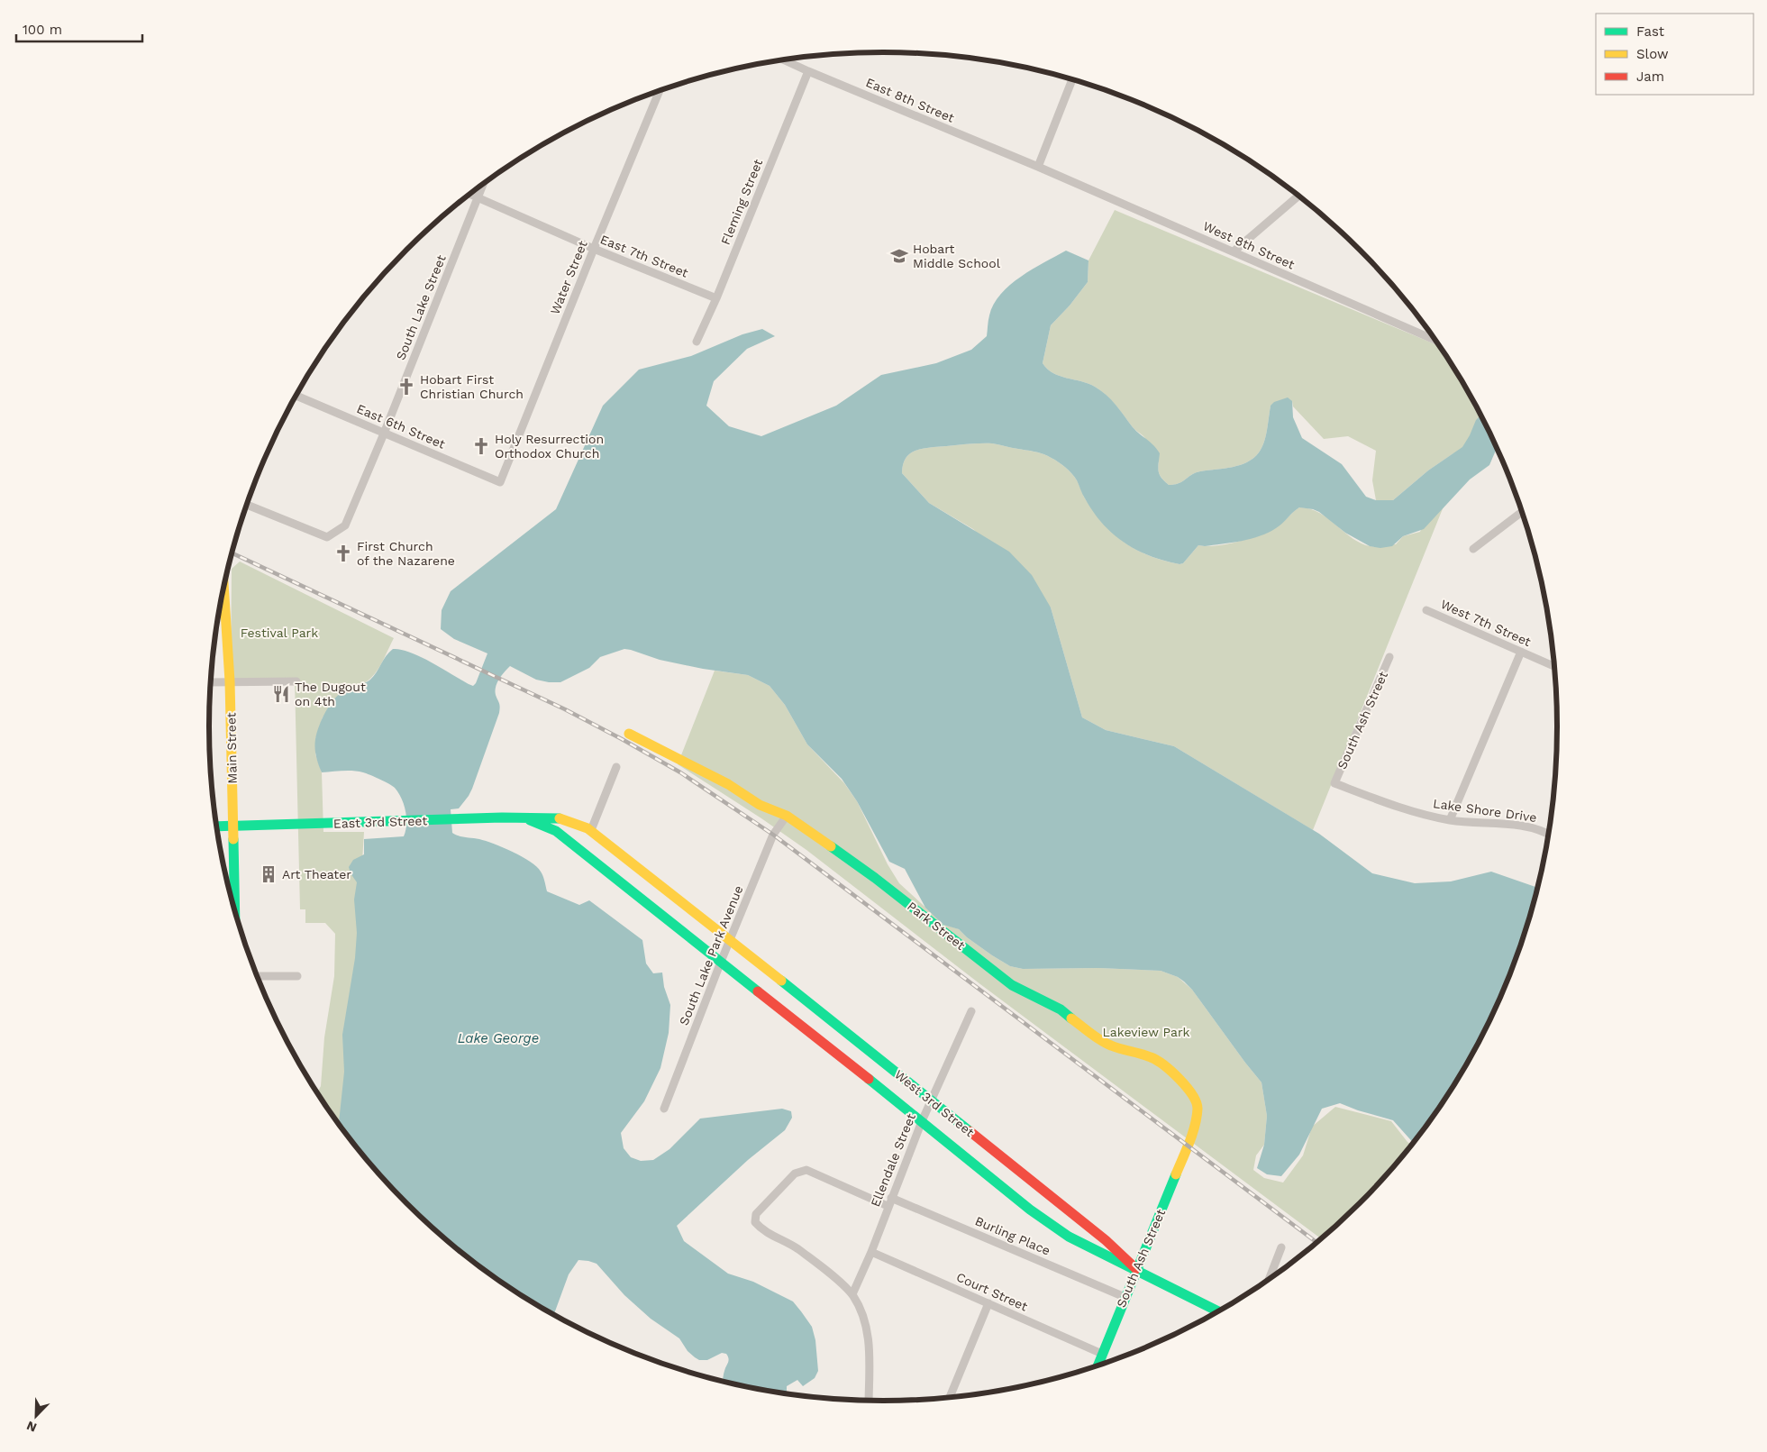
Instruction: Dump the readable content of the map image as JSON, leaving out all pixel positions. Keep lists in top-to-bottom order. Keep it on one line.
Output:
{"streets":{"street":["East 8th Street","Fleming Street","West 8th Street","East 7th Street","Water Street","South Lake Street","East 6th Street","West 7th Street","South Ash Street","Main Street","Lake Shore Drive","East 3rd Street","Park Street","South Lake Park Avenue","West 3rd Street","Ellendale Street","Burling Place","Court Street"]},"crossings":[["East 8th Street","Fleming Street"],["East 8th Street","West 8th Street"],["Fleming Street","East 7th Street"],["East 7th Street","Water Street"],["East 7th Street","South Lake Street"],["Water Street","East 6th Street"],["South Lake Street","East 6th Street"],["South Ash Street","Lake Shore Drive"],["South Ash Street","Park Street"],["South Ash Street","West 3rd Street"],["South Ash Street","Burling Place"],["South Ash Street","Court Street"],["Main Street","East 3rd Street"],["East 3rd Street","South Lake Park Avenue"],["East 3rd Street","West 3rd Street"],["Park Street","South Lake Park Avenue"],["South Lake Park Avenue","West 3rd Street"],["West 3rd Street","Ellendale Street"],["Ellendale Street","Burling Place"],["Ellendale Street","Court Street"]],"water":["Lake George"],"parks":["Festival Park","Lakeview Park"],"places":{"school or university":["Hobart Middle School"],"church":["Hobart First Christian Church","Holy Resurrection Orthodox Church","First Church of the Nazarene"],"restaurant":["The Dugout on 4th"],"building":["Art Theater"]},"legend":["Fast","Slow","Jam"],"scale_bar":"100 m","north":"bottom left"}
